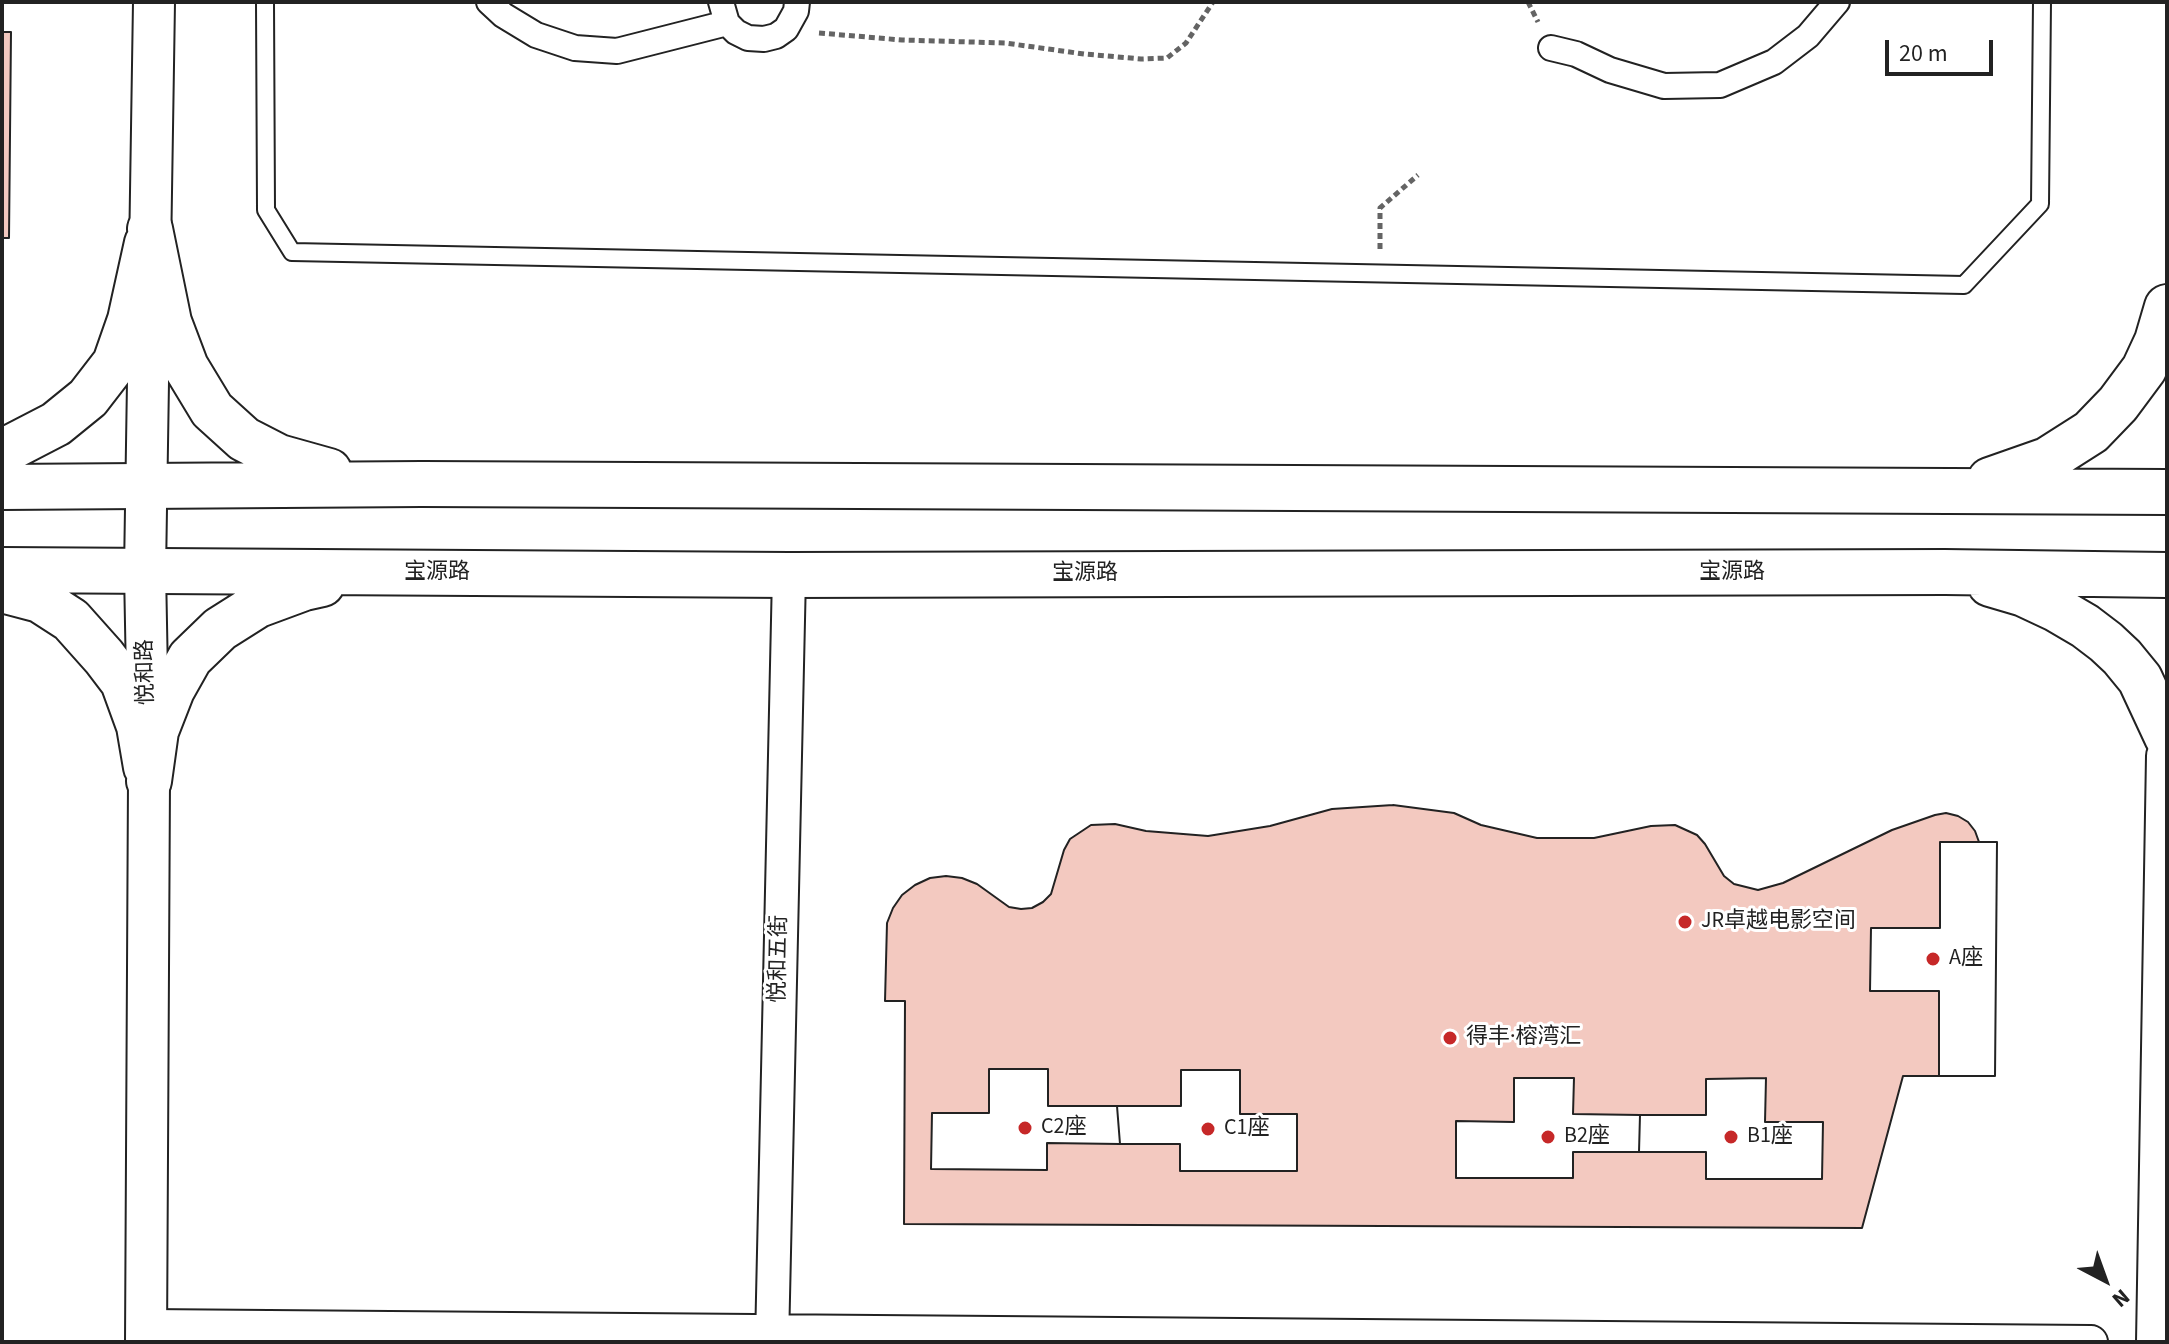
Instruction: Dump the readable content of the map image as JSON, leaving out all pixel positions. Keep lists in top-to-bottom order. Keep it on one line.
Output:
{"streets":{"main road":["宝源路"],"street":["悦和路","悦和五街"]},"crossings":[["宝源路","悦和路"],["宝源路","悦和五街"]],"places":["JR卓越电影空间","A座","得丰·榕湾汇","C2座","C1座","B2座","B1座"],"scale_bar":"20 m","north":"bottom right"}
